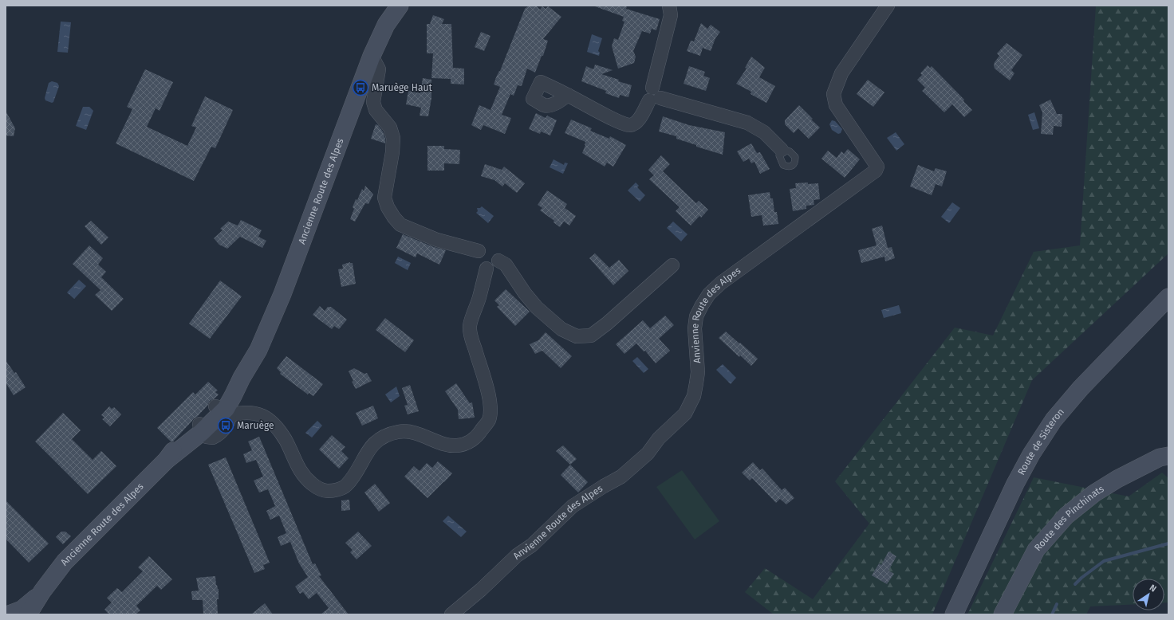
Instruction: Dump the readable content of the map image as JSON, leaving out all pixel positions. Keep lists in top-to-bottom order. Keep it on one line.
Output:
{"streets":{"main road":["Ancienne Route des Alpes","Route de Sisteron","Route des Pinchinats"],"street":["Anvienne Route des Alpes"]},"places":{"bus stop":["Maruège Haut","Maruège"]},"north":"top right"}
